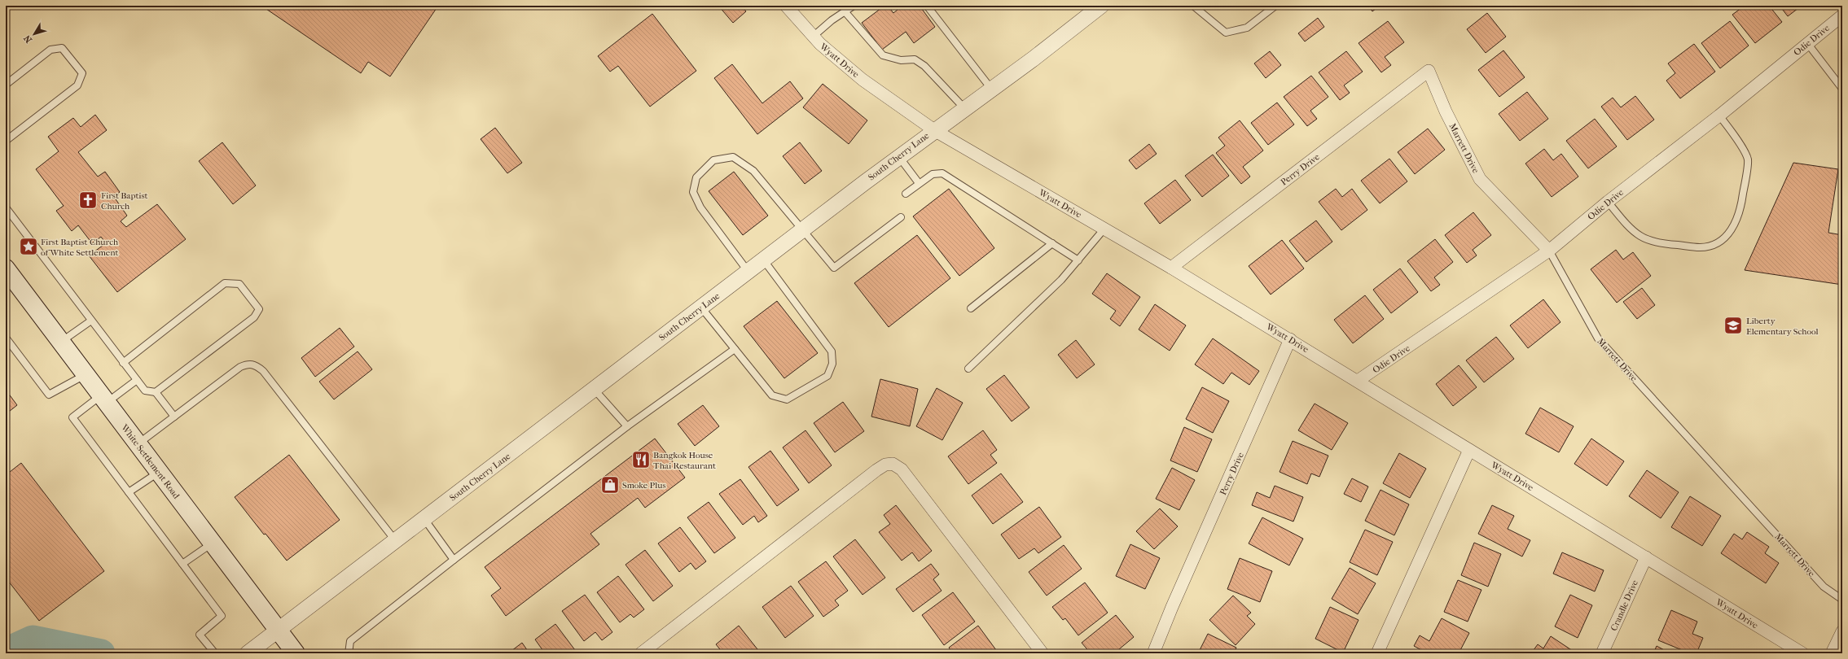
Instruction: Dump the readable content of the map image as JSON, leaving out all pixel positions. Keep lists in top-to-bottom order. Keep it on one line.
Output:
{"streets":{"main road":["White Settlement Road"],"street":["Odie Drive","Wyatt Drive","Marrett Drive","South Cherry Lane","Perry Drive","Crandle Drive"]},"crossings":[["Odie Drive","Wyatt Drive"],["Odie Drive","Marrett Drive"],["Wyatt Drive","South Cherry Lane"],["Wyatt Drive","Perry Drive"],["Wyatt Drive","Crandle Drive"],["Marrett Drive","Perry Drive"],["South Cherry Lane","White Settlement Road"]],"places":{"church":["First Baptist Church"],"place":["First Baptist Church of White Settlement"],"school or university":["Liberty Elementary School"],"restaurant":["Bangkok House Thai Restaurant"],"shop":["Smoke Plus"]},"north":"bottom left"}
